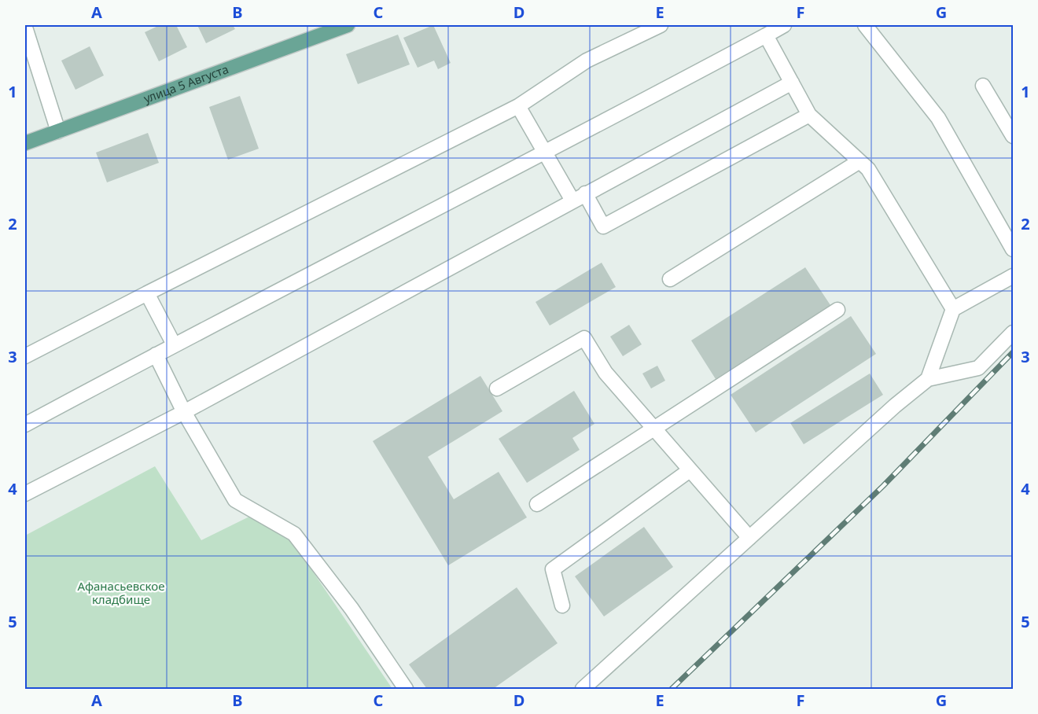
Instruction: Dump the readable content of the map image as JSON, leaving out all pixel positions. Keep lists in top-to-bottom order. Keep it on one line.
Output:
{"streets":{"main road":["улица 5 Августа"]},"parks":["Афанасьевское кладбище"],"grid":{"columns":["A","B","C","D","E","F","G"],"rows":["1","2","3","4","5"]}}
